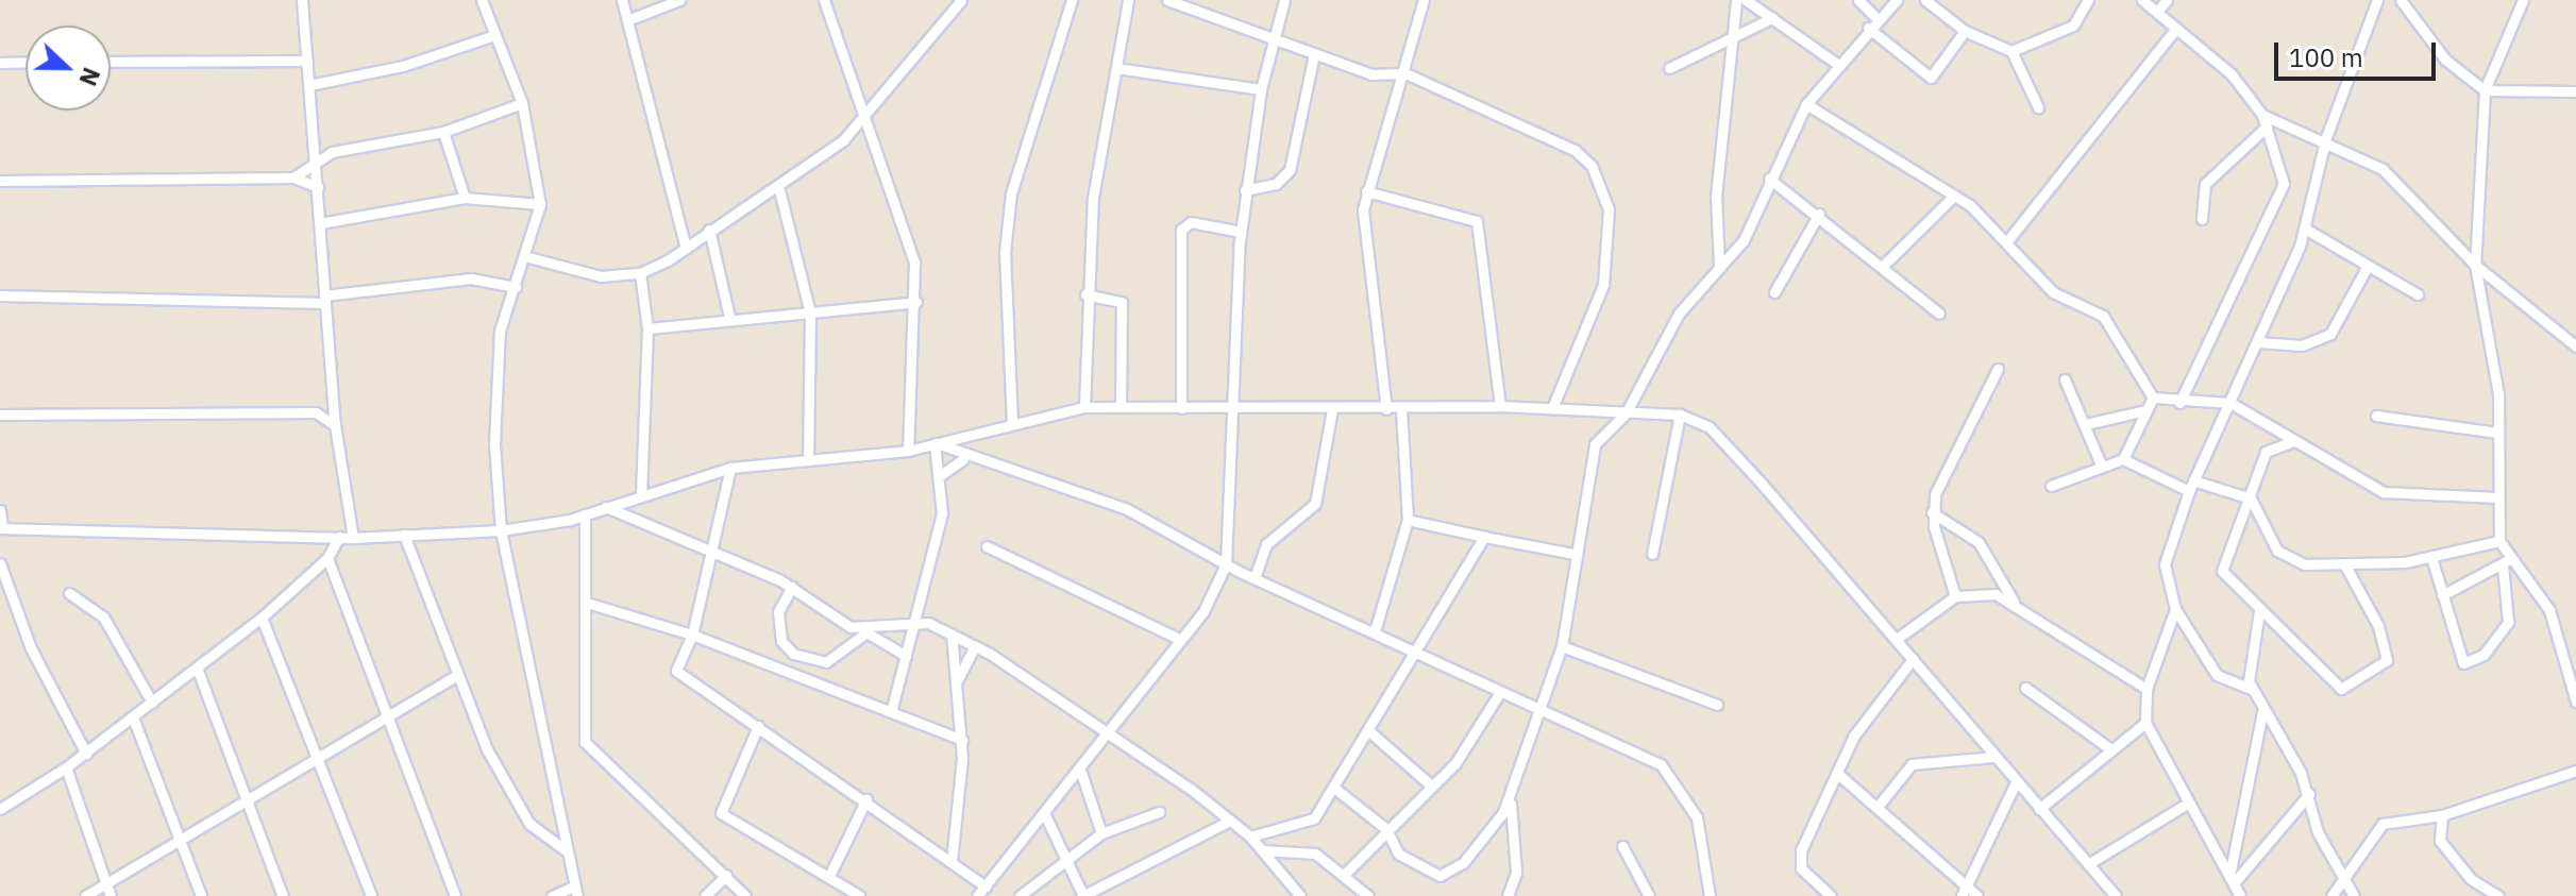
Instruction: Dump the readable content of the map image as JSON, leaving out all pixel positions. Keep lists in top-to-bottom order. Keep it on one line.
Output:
{"scale_bar":"100 m","north":"right"}
